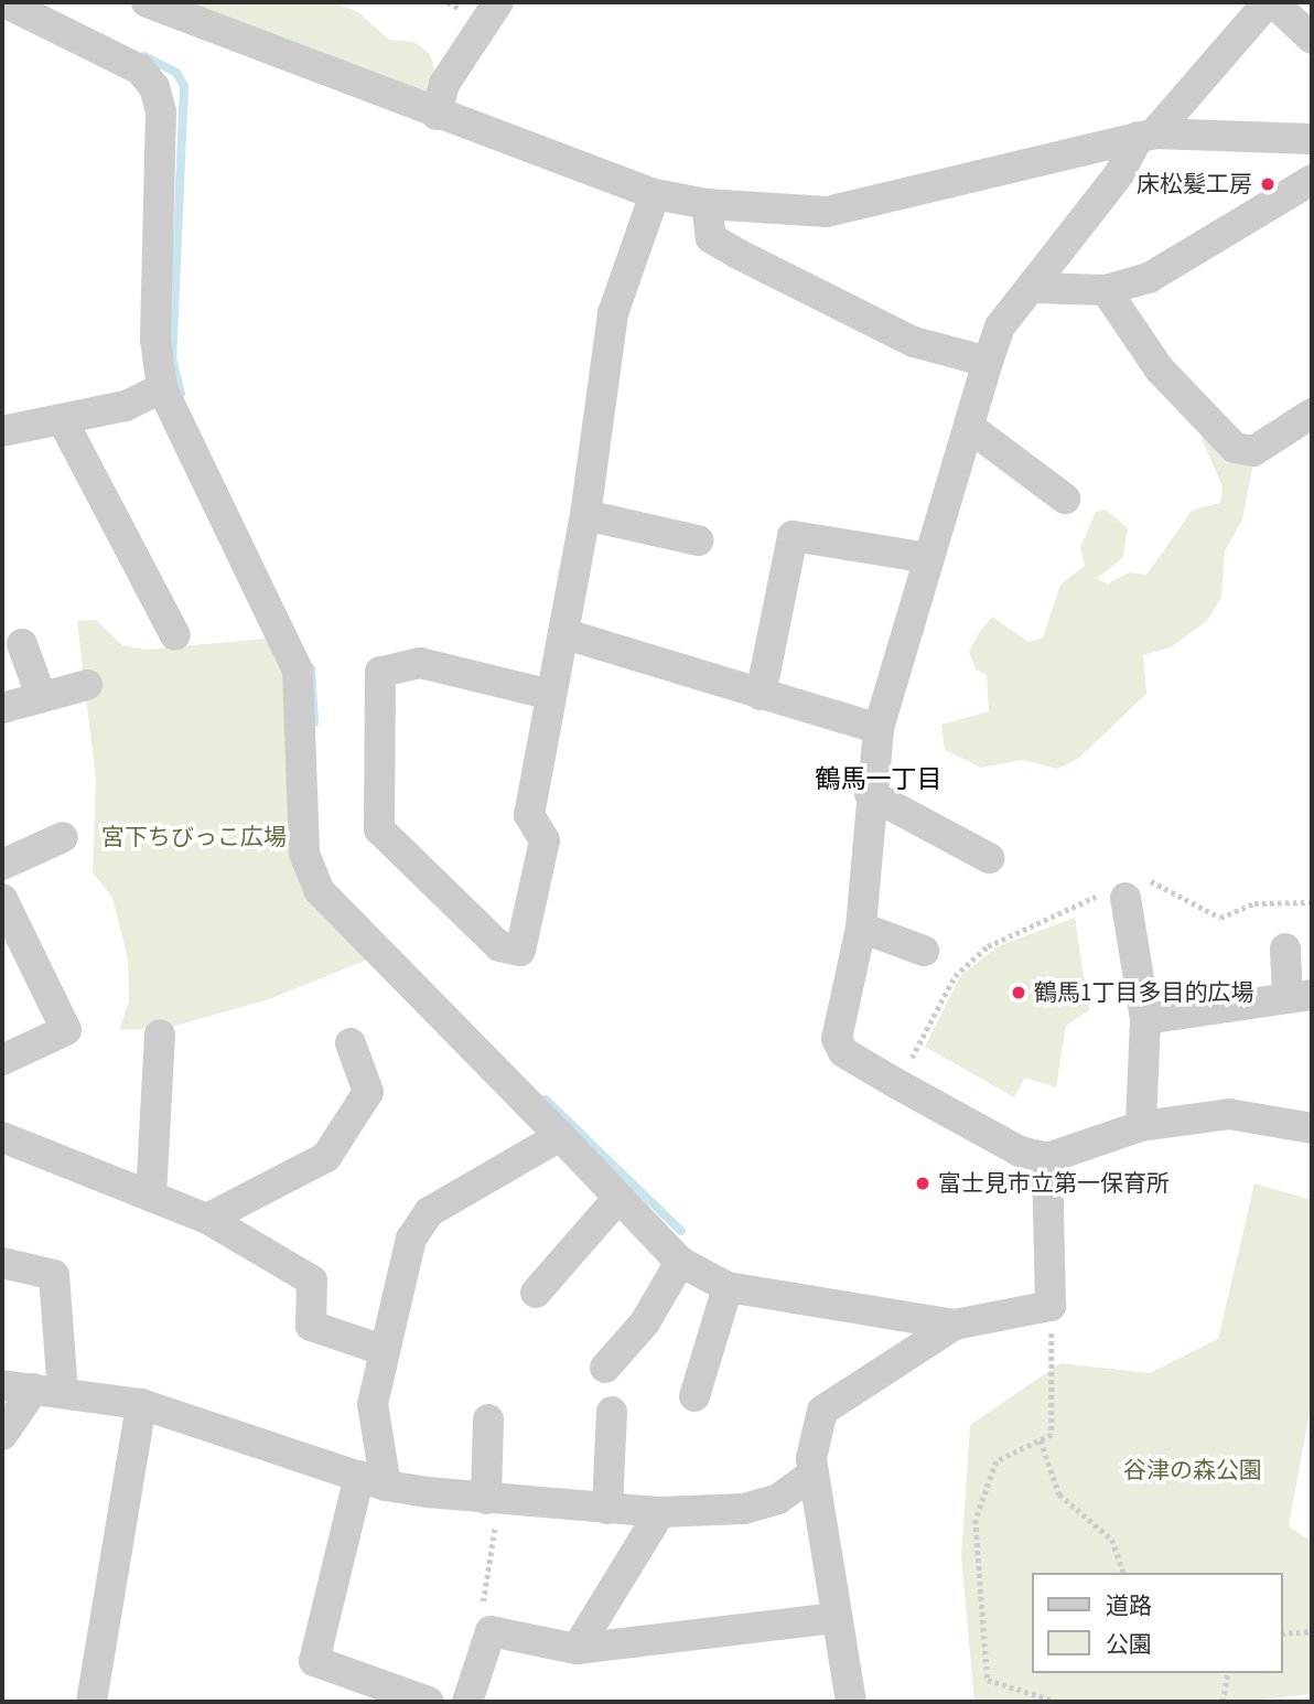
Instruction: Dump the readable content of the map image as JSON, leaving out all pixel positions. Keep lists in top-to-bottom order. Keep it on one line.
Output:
{"districts":["鶴馬一丁目"],"parks":["宮下ちびっこ広場","谷津の森公園"],"places":["床松髪工房","鶴馬1丁目多目的広場","富士見市立第一保育所"],"legend":["道路","公園"]}
